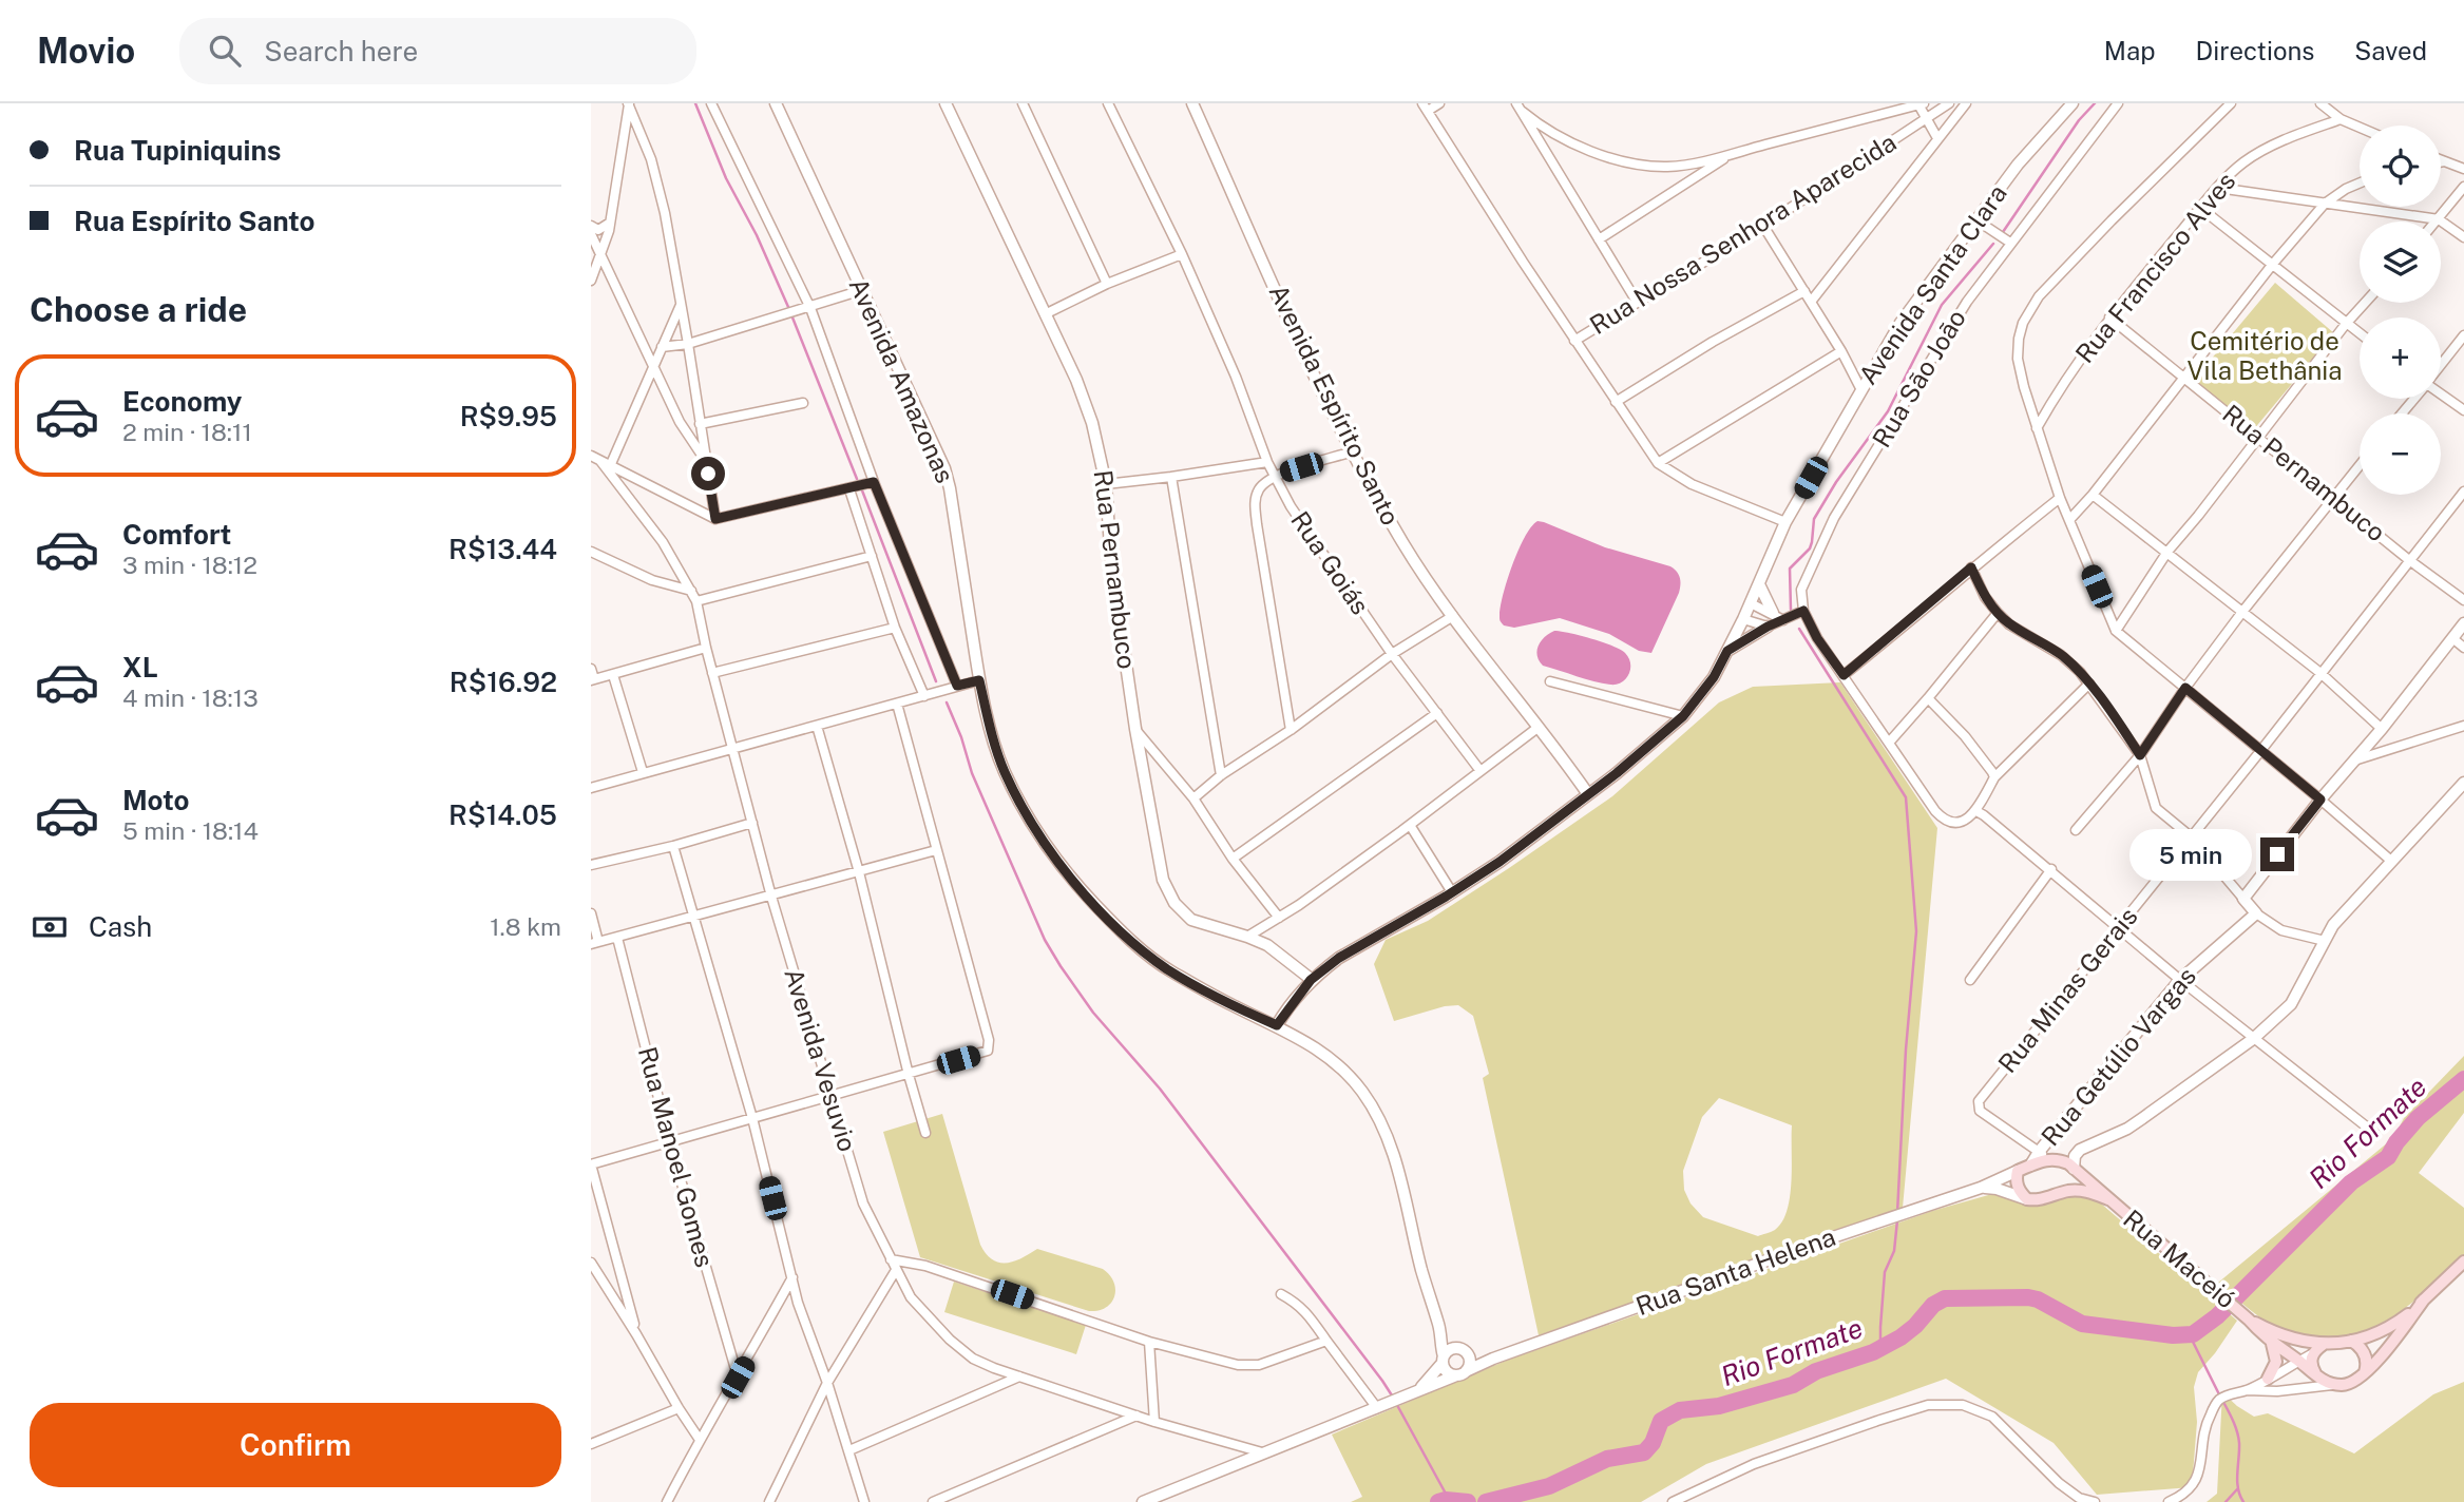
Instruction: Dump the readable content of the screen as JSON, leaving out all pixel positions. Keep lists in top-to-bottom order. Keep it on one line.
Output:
{"streets":{"main road":["Rua Maceió","Rua Santa Helena"],"street":["Rua Nossa Senhora Aparecida","Rua Francisco Alves","Avenida Santa Clara","Rua São João","Avenida Amazonas","Avenida Espírito Santo","Rua Pernambuco","Rua Goiás","Rua Minas Gerais","Rua Getúlio Vargas","Avenida Vesuvio","Rua Manoel Gomes"]},"crossings":[["Rua Francisco Alves","Rua Pernambuco"],["Avenida Santa Clara","Avenida Amazonas"],["Avenida Santa Clara","Avenida Espírito Santo"],["Avenida Santa Clara","Rua Pernambuco"],["Avenida Amazonas","Rua Santa Helena"],["Rua Pernambuco","Rua Minas Gerais"],["Rua Minas Gerais","Rua Getúlio Vargas"],["Rua Minas Gerais","Rua Maceió"],["Rua Minas Gerais","Rua Santa Helena"],["Rua Getúlio Vargas","Rua Maceió"],["Rua Getúlio Vargas","Rua Santa Helena"],["Rua Maceió","Rua Santa Helena"]],"water":["Rio Formate"],"parks":["Cemitério de Vila Bethânia"],"page":{"header":"Movio","search":"Search here","nav":["Map","Directions","Saved"],"banner":["Rua Tupiniquins","Rua Espírito Santo"],"map_buttons":["+","−"],"heading":"Choose a ride","list":[{"name":"Economy","note":"2 min · 18:11","value":"R$9.95"},{"name":"Comfort","note":"3 min · 18:12","value":"R$13.44"},{"name":"XL","note":"4 min · 18:13","value":"R$16.92"},{"name":"Moto","note":"5 min · 18:14","value":"R$14.05"}],"bubble":"5 min","pay":["Cash","1.8 km"],"buttons":"Confirm"}}
